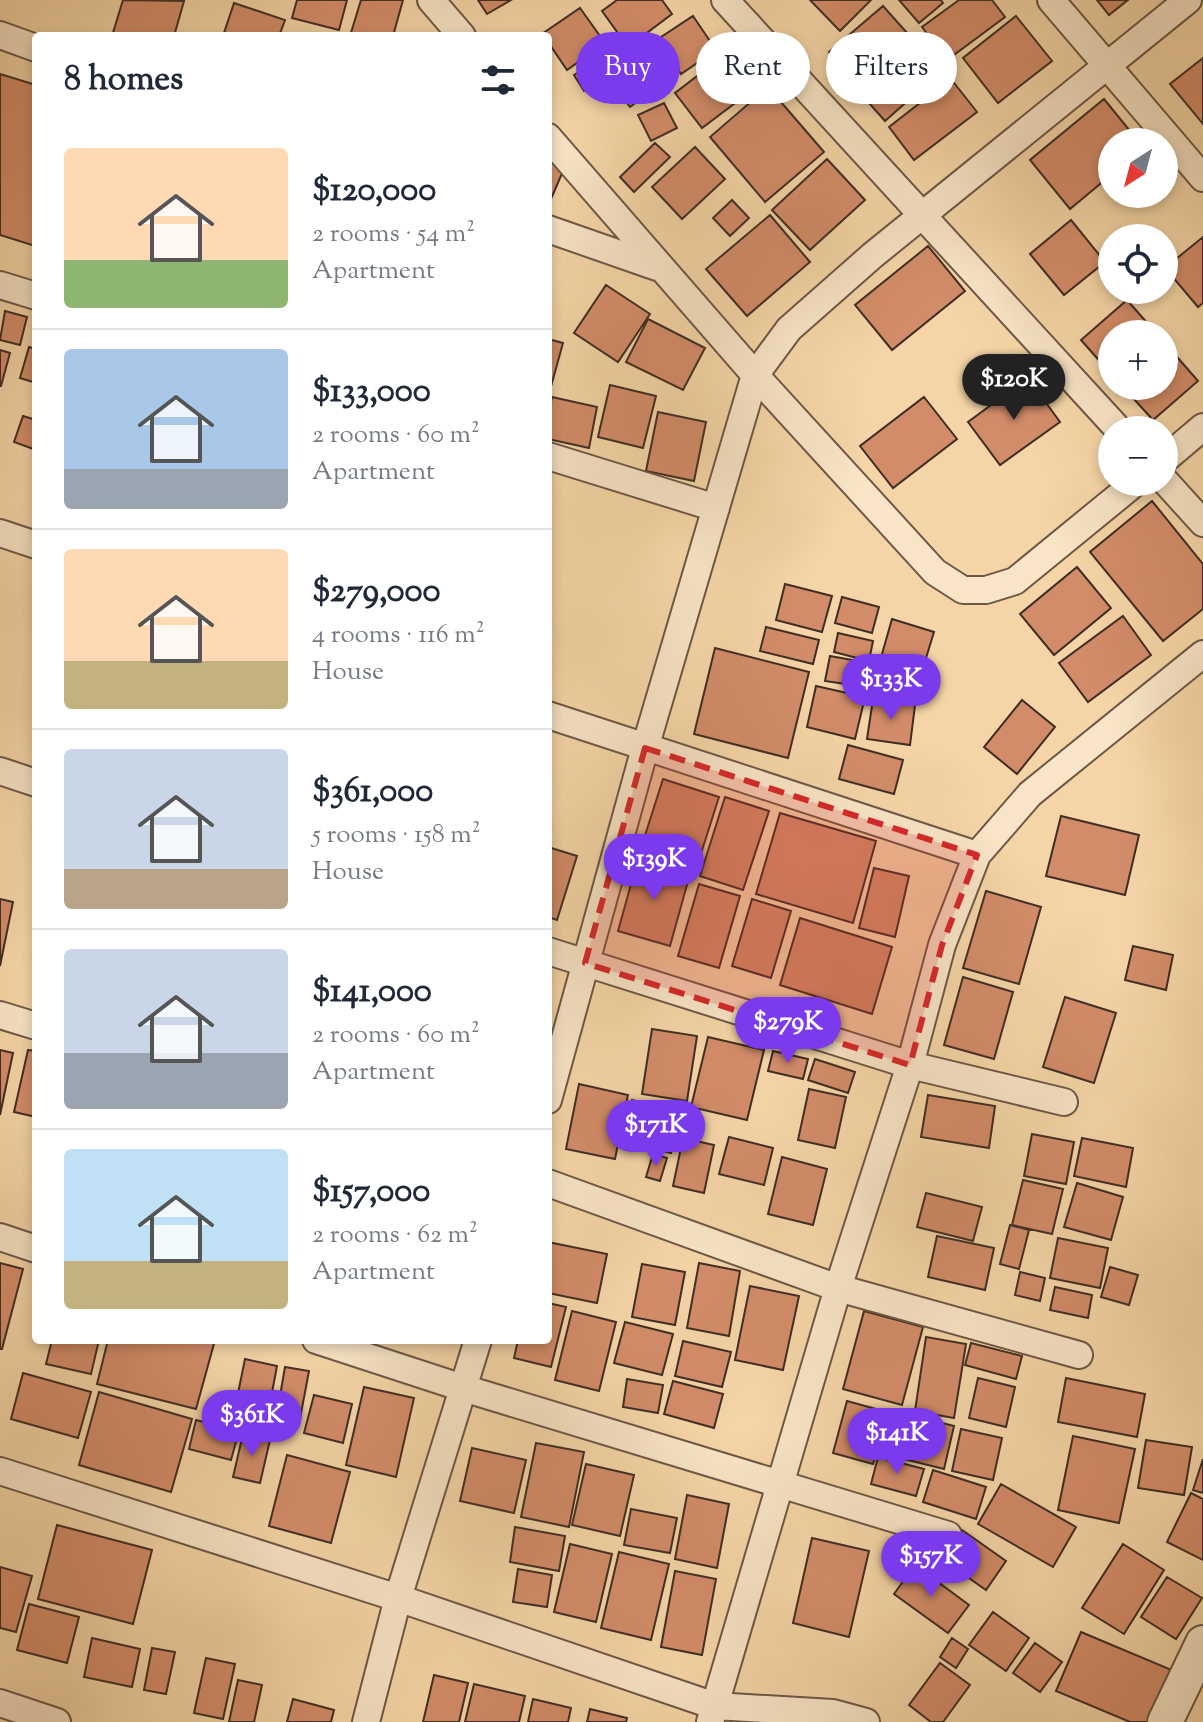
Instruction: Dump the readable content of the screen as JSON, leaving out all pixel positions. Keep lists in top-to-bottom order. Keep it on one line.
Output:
{"north":"bottom left","page":{"chip":["Buy","Rent","Filters"],"heading":"8 homes","map_buttons":["+","−"],"list":[{"name":"$120,000","note":"2 rooms · 54 m² · Apartment"},{"name":"$133,000","note":"2 rooms · 60 m² · Apartment"},{"name":"$279,000","note":"4 rooms · 116 m² · House"},{"name":"$361,000","note":"5 rooms · 158 m² · House"},{"name":"$141,000","note":"2 rooms · 60 m² · Apartment"},{"name":"$157,000","note":"2 rooms · 62 m² · Apartment"}],"price":["$120K","$133K","$139K","$279K","$171K","$361K","$141K","$157K"]}}
